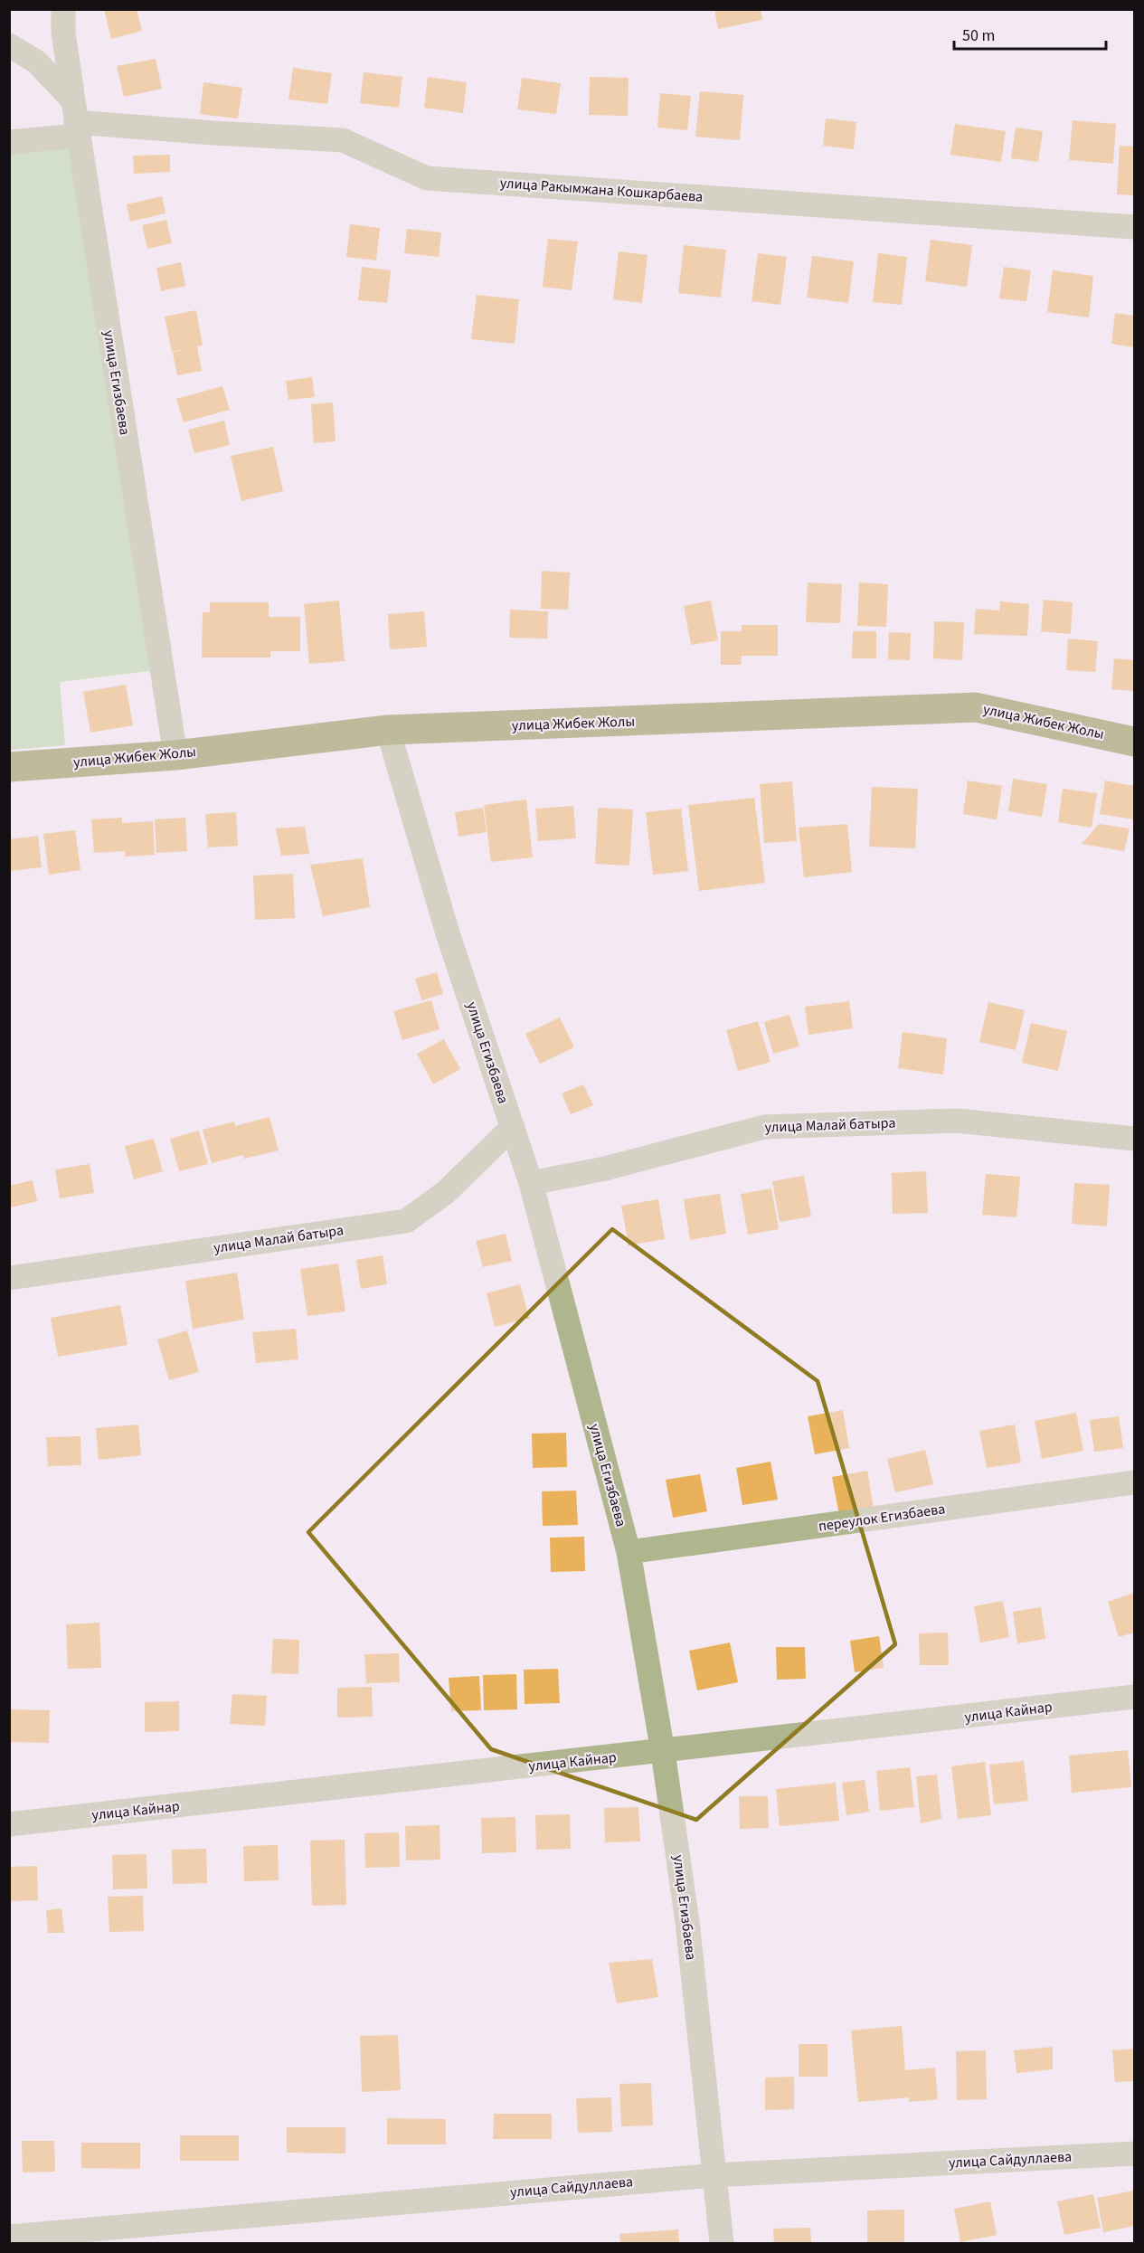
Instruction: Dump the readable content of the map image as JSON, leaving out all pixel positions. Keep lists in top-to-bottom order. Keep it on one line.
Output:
{"streets":{"main road":["улица Жибек Жолы"],"street":["улица Ракымжана Кошкарбаева","улица Егизбаева","улица Малай батыра","переулок Егизбаева","улица Кайнар","улица Сайдуллаева"]},"crossings":[["улица Ракымжана Кошкарбаева","улица Егизбаева"],["улица Егизбаева","улица Жибек Жолы"],["улица Егизбаева","улица Малай батыра"],["улица Егизбаева","переулок Егизбаева"],["улица Егизбаева","улица Кайнар"],["улица Егизбаева","улица Сайдуллаева"]],"scale_bar":"50 m"}
